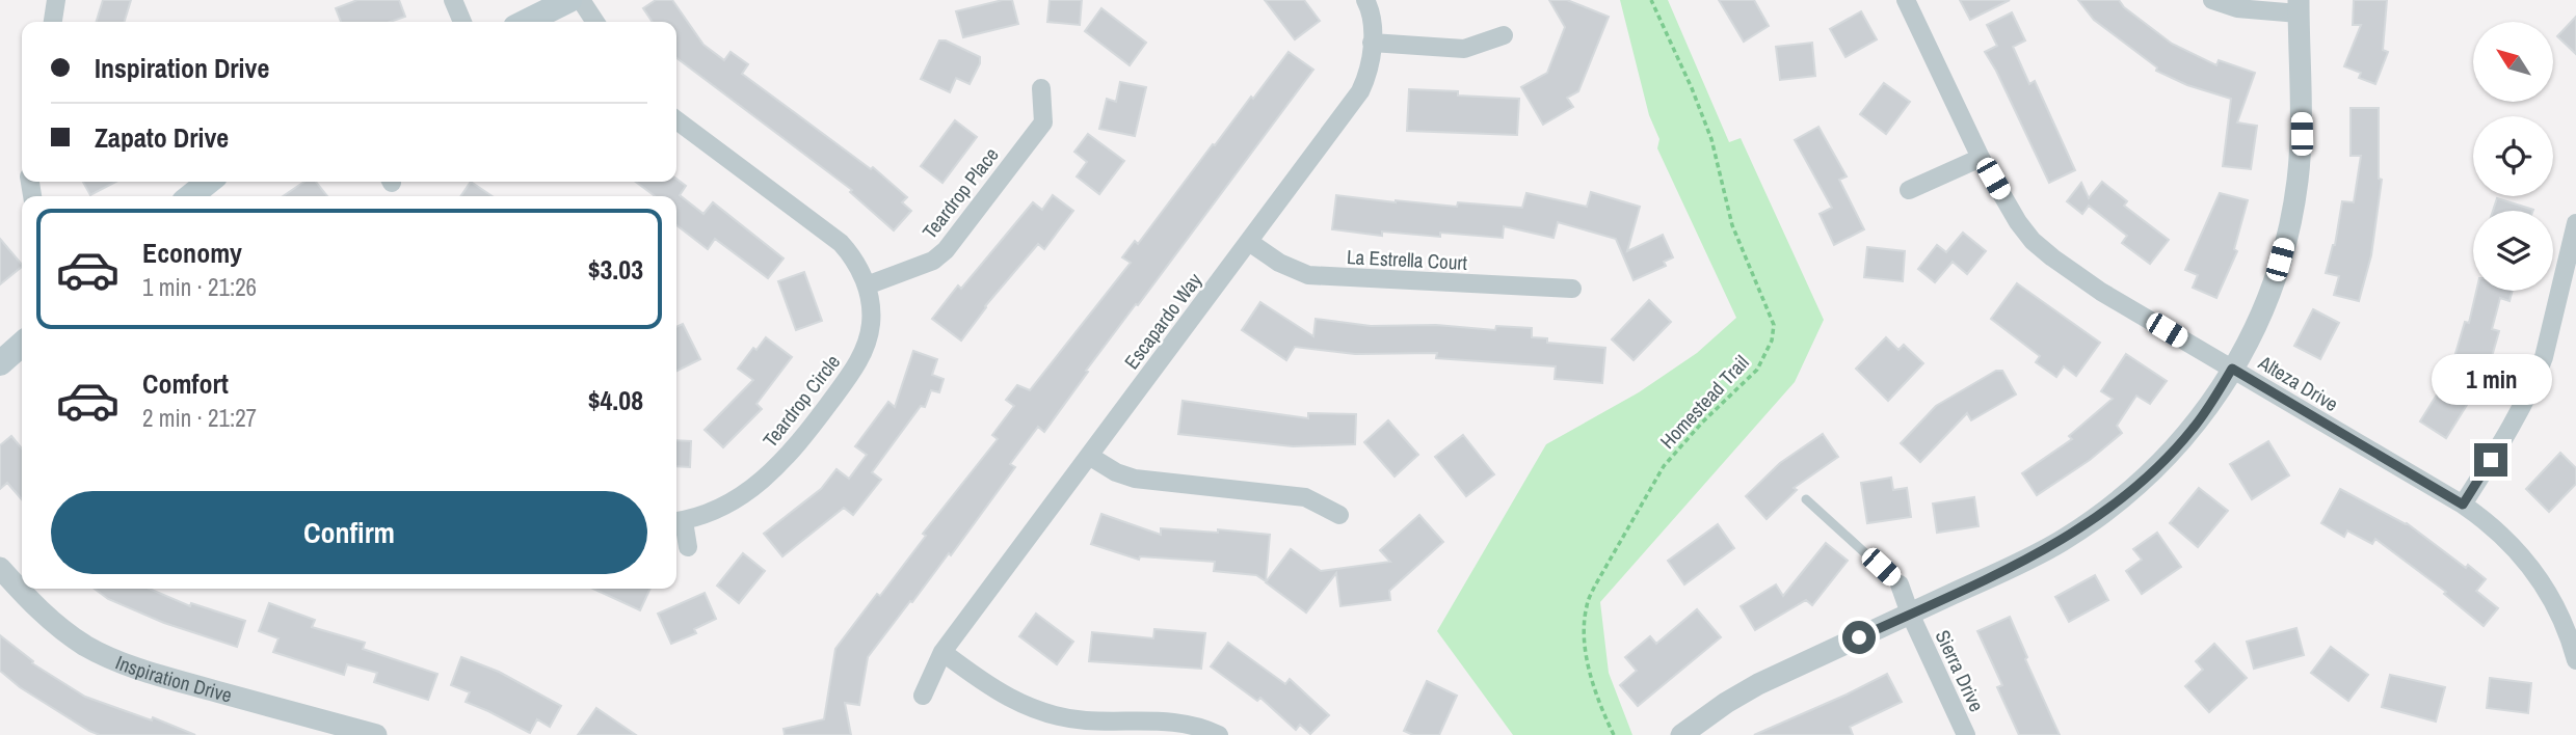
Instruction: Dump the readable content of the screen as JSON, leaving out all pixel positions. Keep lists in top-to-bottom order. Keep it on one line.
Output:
{"streets":{"street":["Teardrop Place","La Estrella Court","Escapardo Way","Alteza Drive","Teardrop Circle","Sierra Drive","Inspiration Drive"],"path":["Homestead Trail"]},"crossings":[["Teardrop Place","Teardrop Circle"],["La Estrella Court","Escapardo Way"]],"north":"top left","page":{"banner":["Inspiration Drive","Zapato Drive"],"list":[{"name":"Economy","note":"1 min · 21:26","value":"$3.03"},{"name":"Comfort","note":"2 min · 21:27","value":"$4.08"}],"bubble":"1 min","buttons":"Confirm"}}
